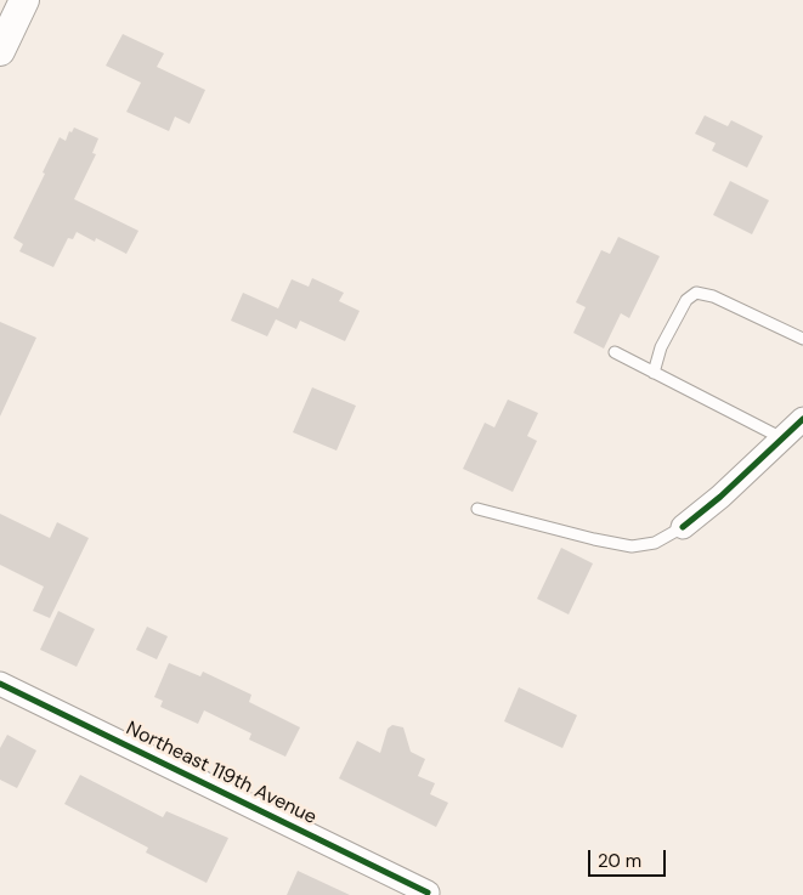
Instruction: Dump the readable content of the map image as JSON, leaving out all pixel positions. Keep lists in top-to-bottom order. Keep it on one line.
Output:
{"streets":{"street":["Northeast 119th Avenue"]},"scale_bar":"20 m"}
